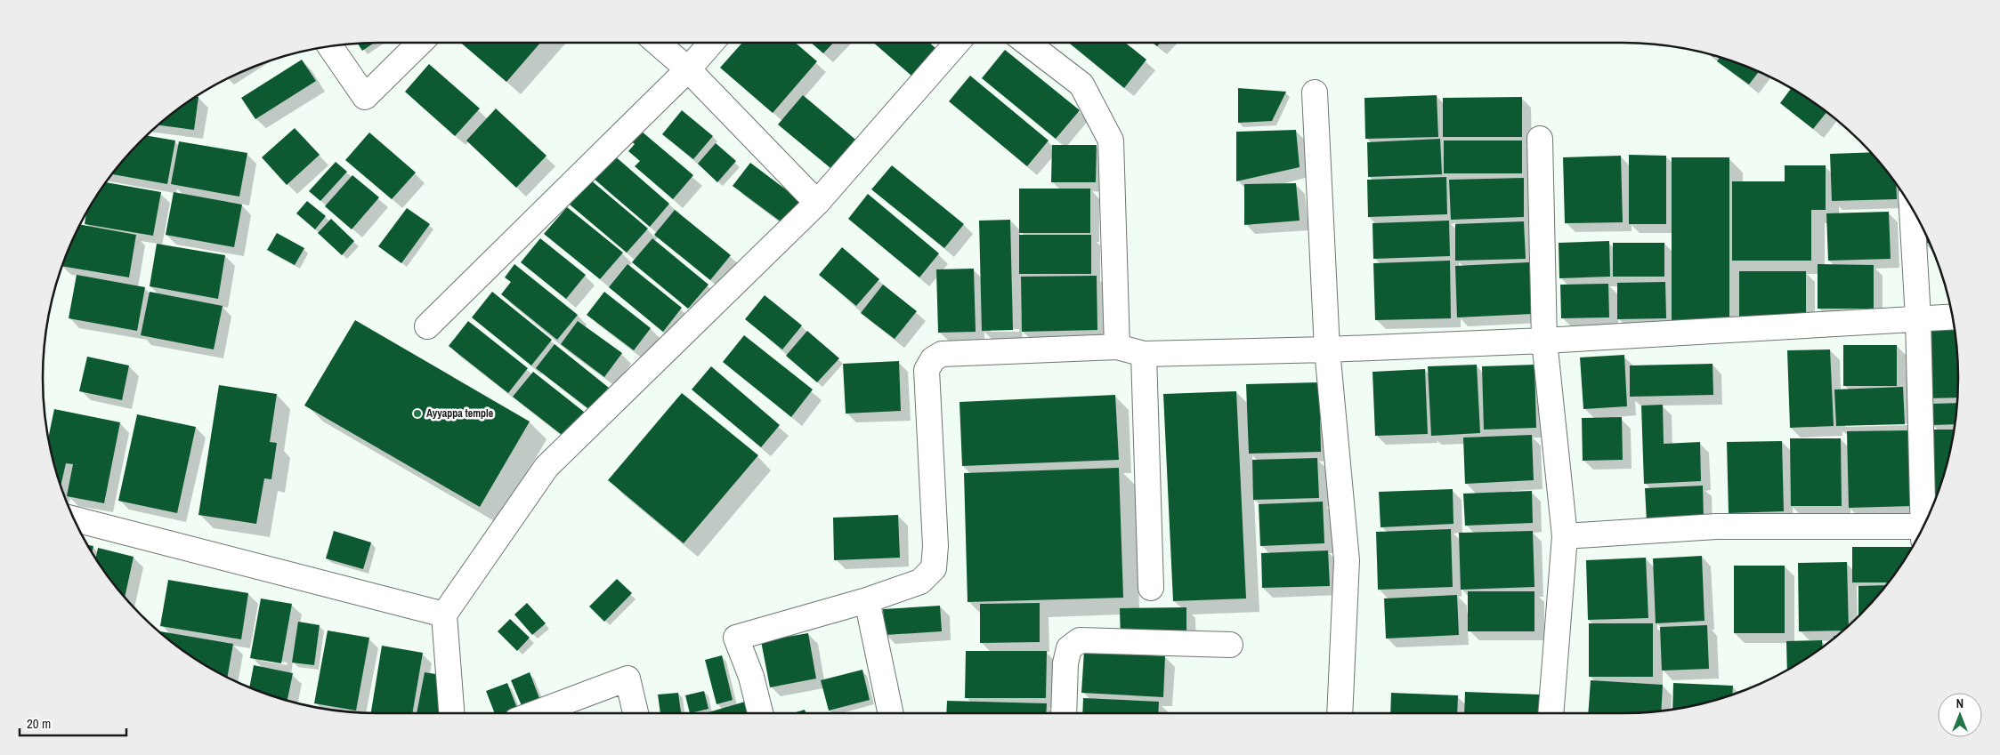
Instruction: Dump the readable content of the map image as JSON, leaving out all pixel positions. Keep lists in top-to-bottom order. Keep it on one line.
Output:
{"places":["Ayyappa temple"],"scale_bar":"20 m","north":"top"}
